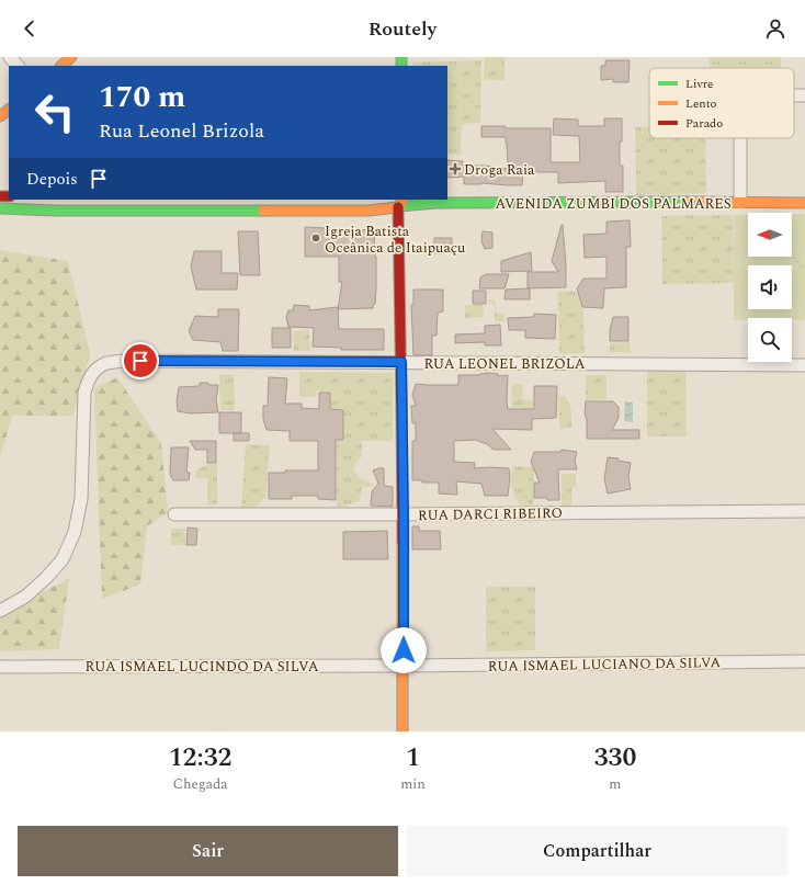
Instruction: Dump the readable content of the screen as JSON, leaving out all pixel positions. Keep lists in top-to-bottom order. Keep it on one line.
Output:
{"streets":{"street":["AVENIDA ZUMBI DOS PALMARES","RUA LEONEL BRIZOLA","RUA DARCI RIBEIRO","RUA ISMAEL LUCIANO DA SILVA","RUA ISMAEL LUCINDO DA SILVA"]},"crossings":[["RUA ISMAEL LUCIANO DA SILVA","RUA ISMAEL LUCINDO DA SILVA"]],"places":{"health":["Droga Raia"],"other":["Igreja Batista Oceânica de Itaipuaçu"]},"legend":["Livre","Lento","Parado"],"north":"left","page":{"header":"Routely","turn":["170 m","Rua Leonel Brizola"],"then":"Depois","eta":["12:32","Chegada","1","min","330","m"],"buttons":["Sair","Compartilhar"]}}
